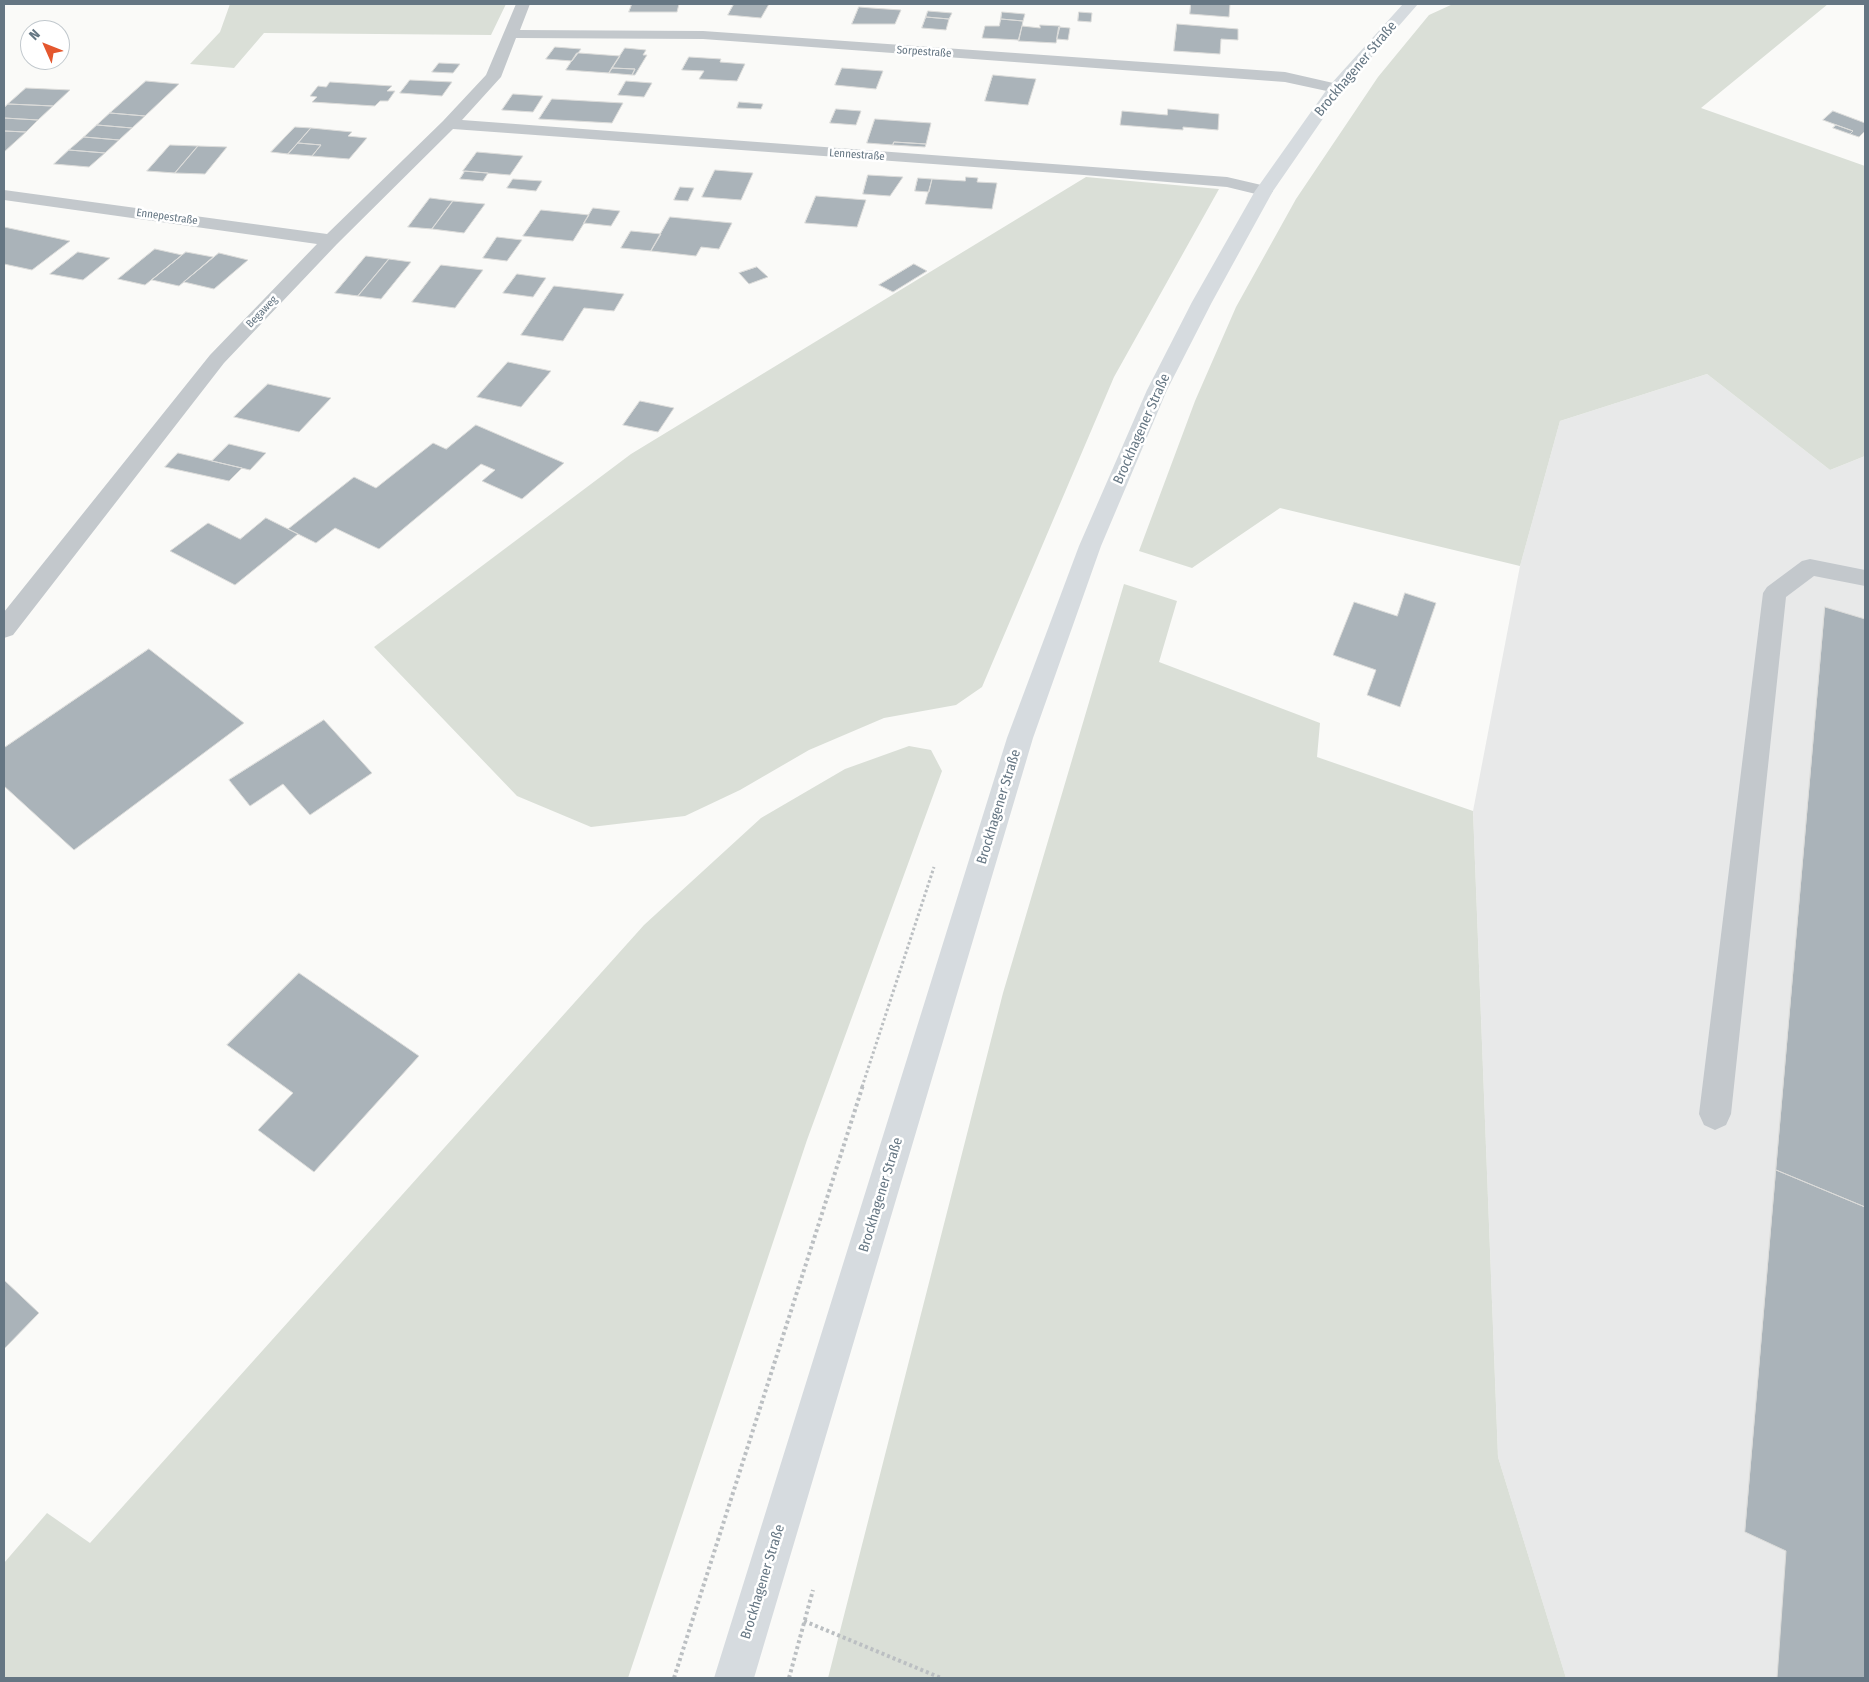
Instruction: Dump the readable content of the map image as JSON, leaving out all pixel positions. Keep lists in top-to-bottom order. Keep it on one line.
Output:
{"streets":{"main road":["Brockhagener Straße"],"street":["Sorpestraße","Lennestraße","Ennepestraße","Begaweg"]},"crossings":[["Sorpestraße","Brockhagener Straße"],["Sorpestraße","Begaweg"],["Brockhagener Straße","Lennestraße"],["Lennestraße","Begaweg"],["Ennepestraße","Begaweg"]],"north":"top left"}
